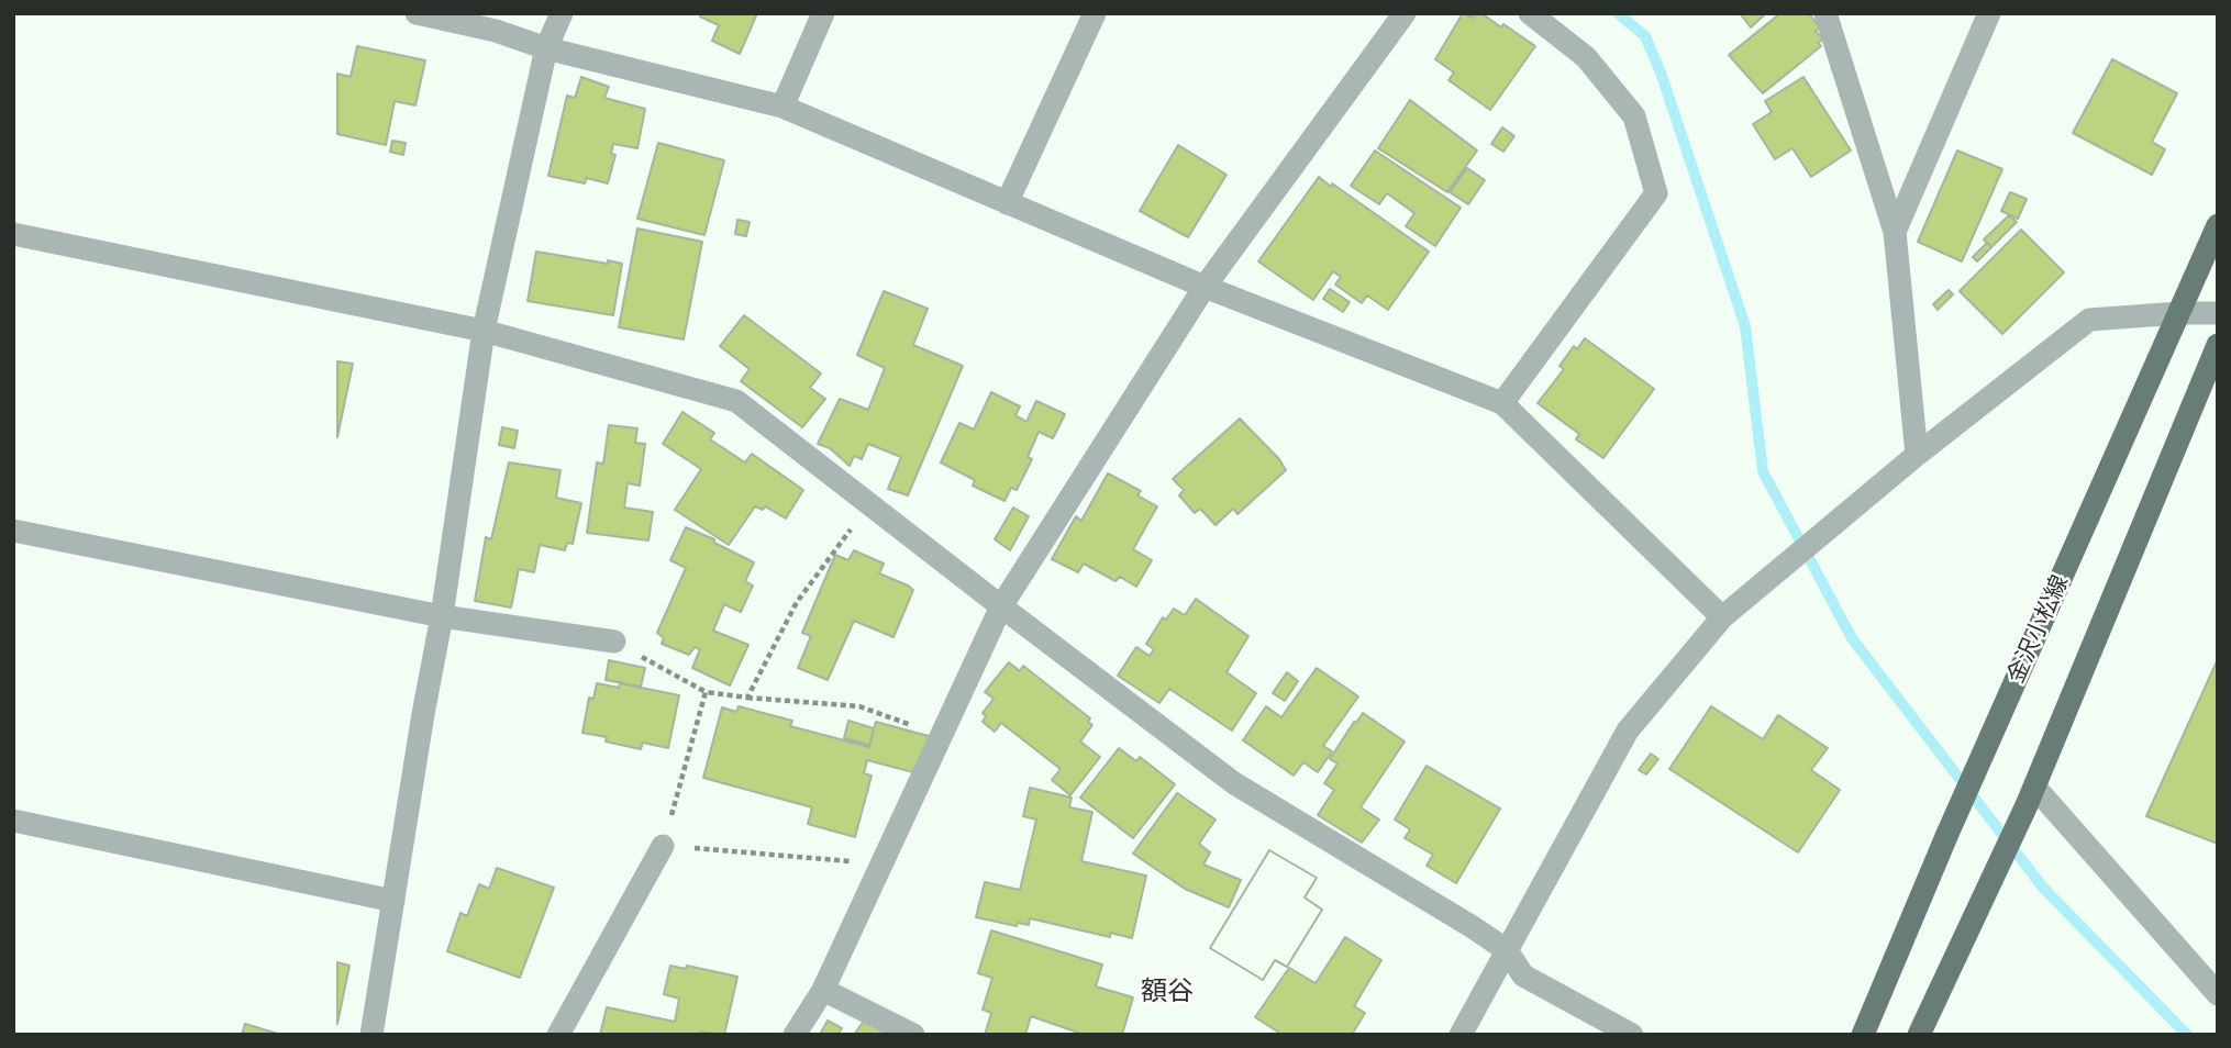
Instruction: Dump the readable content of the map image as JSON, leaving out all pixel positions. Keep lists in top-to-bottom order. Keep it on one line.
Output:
{"streets":{"main road":["金沢小松線"]},"districts":["額谷"]}
